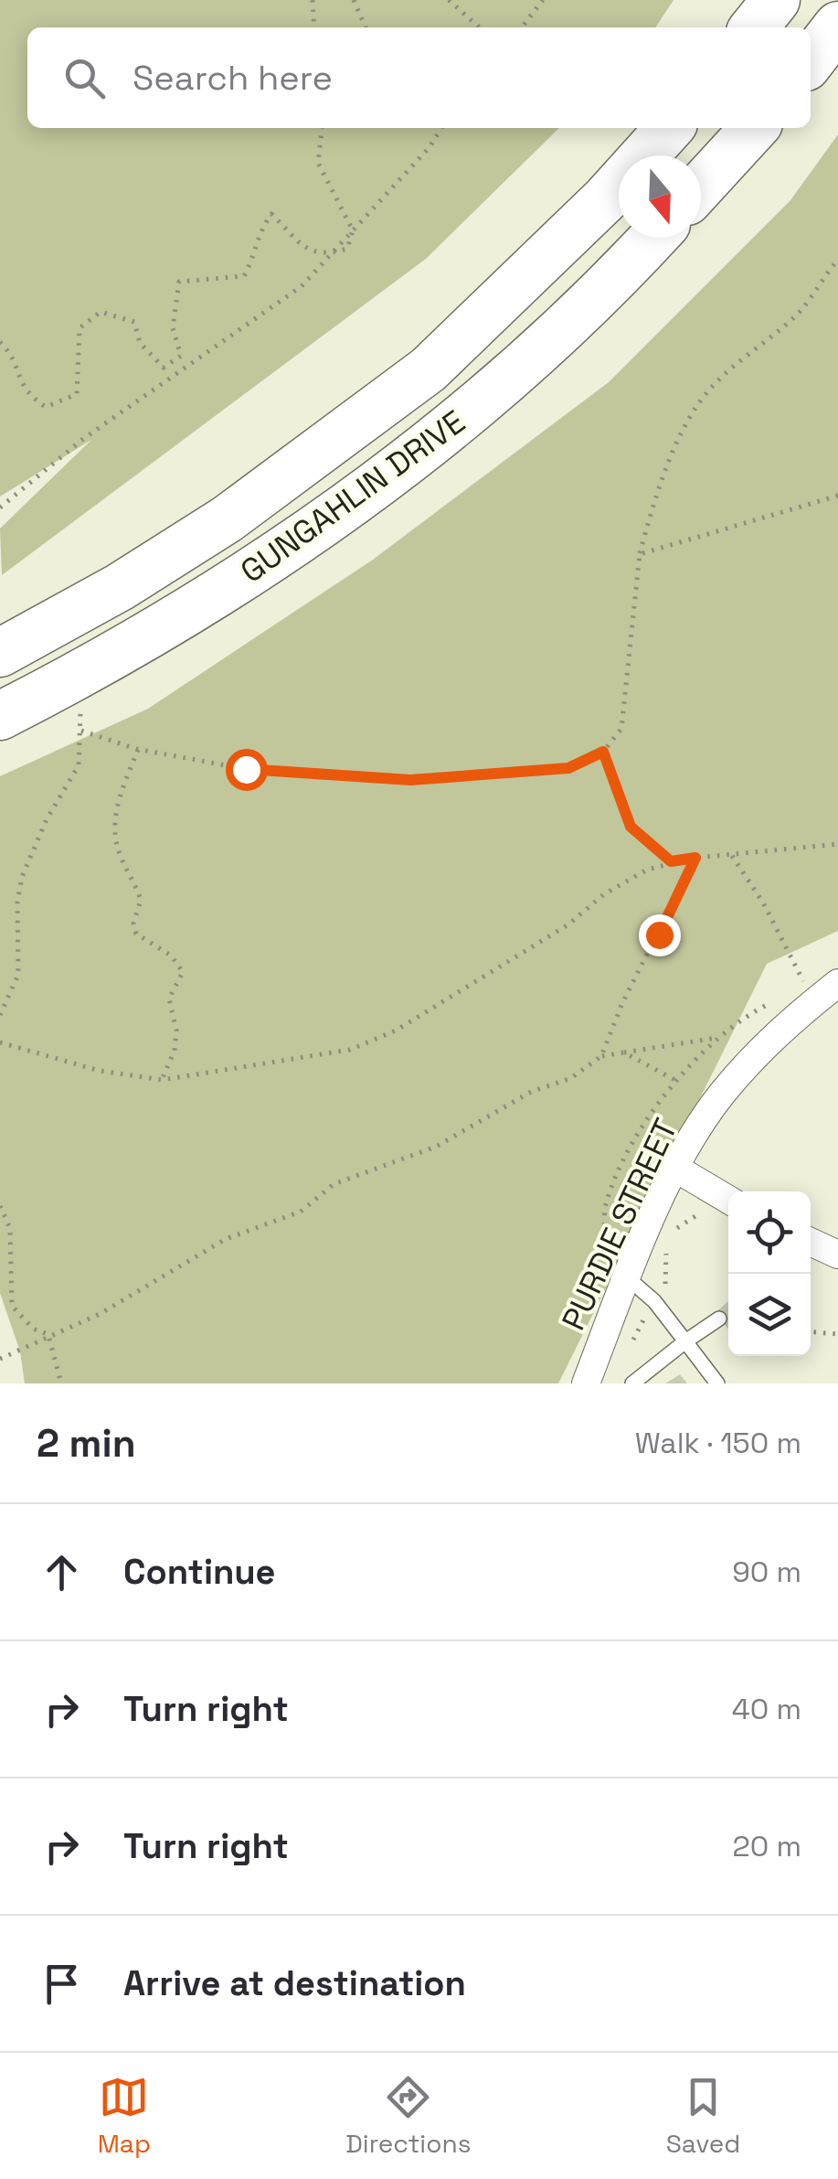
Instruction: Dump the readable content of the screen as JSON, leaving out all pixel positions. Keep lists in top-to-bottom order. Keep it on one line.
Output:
{"streets":{"highway":["GUNGAHLIN DRIVE"],"street":["PURDIE STREET"]},"north":"bottom","page":{"search":"Search here","heading":["2 min","Walk · 150 m"],"list":[["Continue","90 m"],["Turn right","40 m"],["Turn right","20 m"],"Arrive at destination"],"nav":["Map","Directions","Saved"]}}
